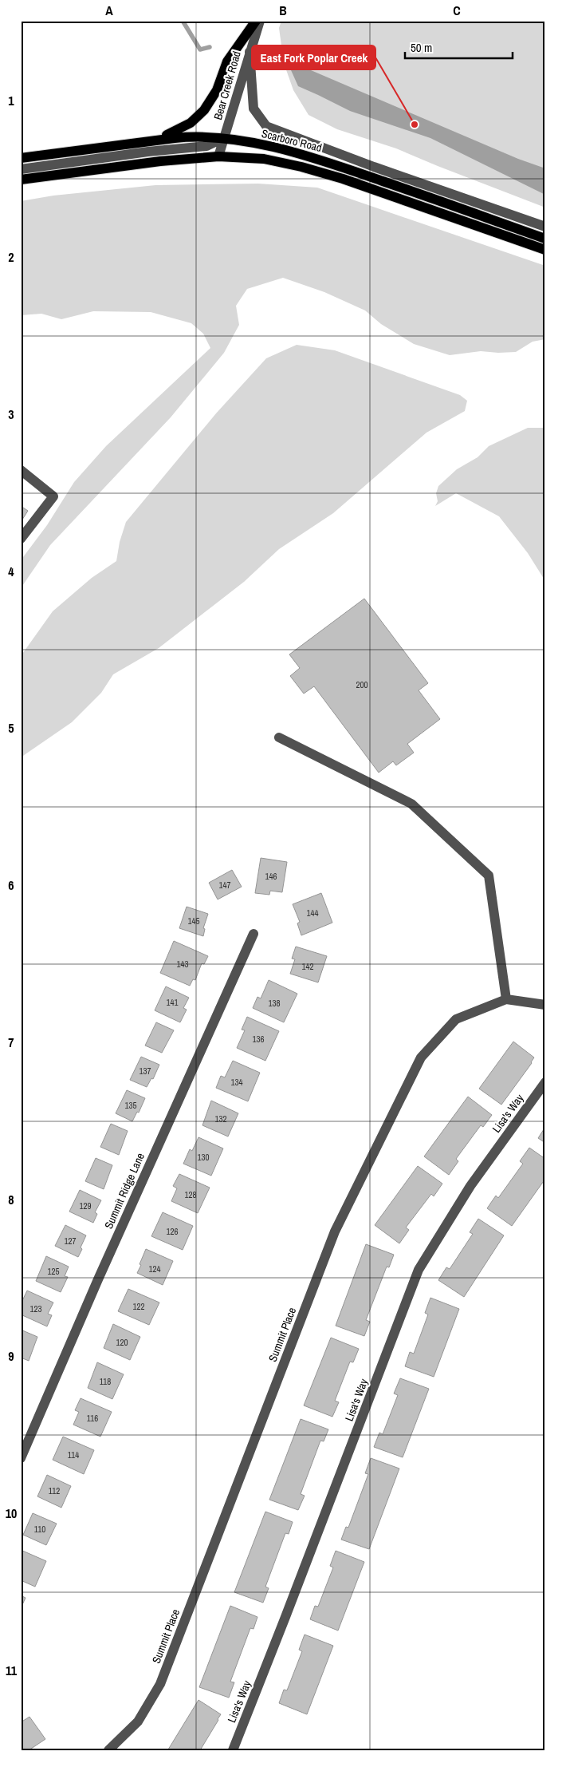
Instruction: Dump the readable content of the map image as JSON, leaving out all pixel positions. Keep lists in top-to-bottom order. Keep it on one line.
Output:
{"streets":{"main road":["Scarboro Road"],"street":["Bear Creek Road","Lisa's Way","Summit Ridge Lane","Summit Place"]},"crossings":[["Bear Creek Road","Scarboro Road"]],"places":["East Fork Poplar Creek"],"house_numbers":["200","146","147","144","145","143","142","141","138","136","137","134","135","132","130","128","129","126","127","124","125","122","123","120","118","116","114","112","110"],"scale_bar":"50 m","grid":{"columns":["A","B","C"],"rows":["1","2","3","4","5","6","7","8","9","10","11"]}}
